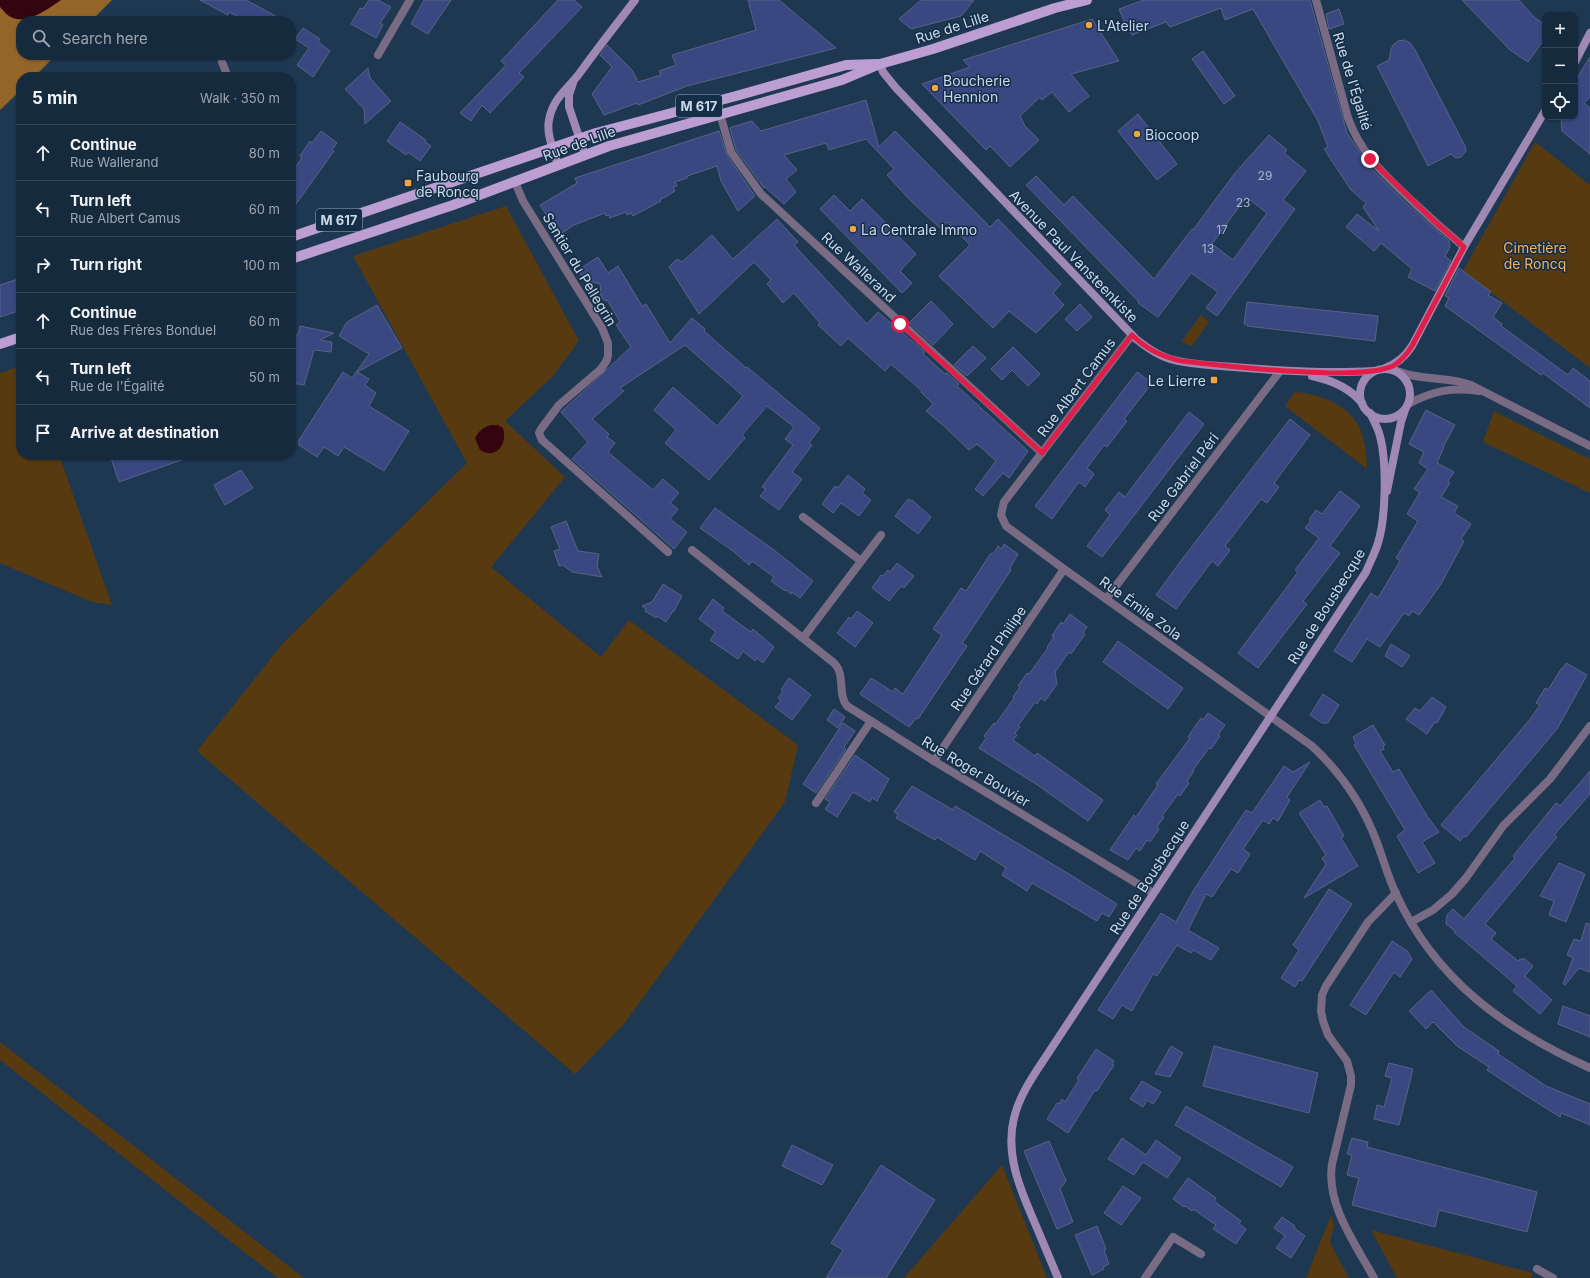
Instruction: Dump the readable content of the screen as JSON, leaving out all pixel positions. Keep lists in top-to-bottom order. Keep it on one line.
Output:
{"streets":{"main road":["Rue de Lille","M 617"],"street":["Rue de l'Égalité","Avenue Paul Vansteenkiste","Rue Wallerand","Sentier du Pellegrin","Rue Albert Camus","Rue Gabriel Péri","Rue de Bousbecque","Rue Émile Zola","Rue Gérard Philipe","Rue Roger Bouvier"]},"crossings":[["Rue de Lille","Avenue Paul Vansteenkiste"],["Rue de Lille","Rue Wallerand"],["Rue de Lille","Sentier du Pellegrin"],["Avenue Paul Vansteenkiste","Rue Albert Camus"],["Avenue Paul Vansteenkiste","Rue Gabriel Péri"],["Avenue Paul Vansteenkiste","Rue de Bousbecque"],["Rue Wallerand","Rue Albert Camus"],["Rue Albert Camus","Rue Émile Zola"],["Rue Gabriel Péri","Rue Émile Zola"],["Rue de Bousbecque","Rue Émile Zola"],["Rue de Bousbecque","Rue Roger Bouvier"],["Rue Émile Zola","Rue Gérard Philipe"],["Rue Gérard Philipe","Rue Roger Bouvier"]],"parks":["Cimetière de Roncq"],"places":{"other":["L'Atelier","Boucherie Hennion","Biocoop","La Centrale Immo"],"transit":["Faubourg de Roncq","Le Lierre"]},"house_numbers":["29","23","17","13"],"page":{"map_buttons":["+","−"],"search":"Search here","heading":["5 min","Walk · 350 m"],"list":[["Continue","Rue Wallerand","80 m"],["Turn left","Rue Albert Camus","60 m"],["Turn right","100 m"],["Continue","Rue des Frères Bonduel","60 m"],["Turn left","Rue de l'Égalité","50 m"],"Arrive at destination"]}}
